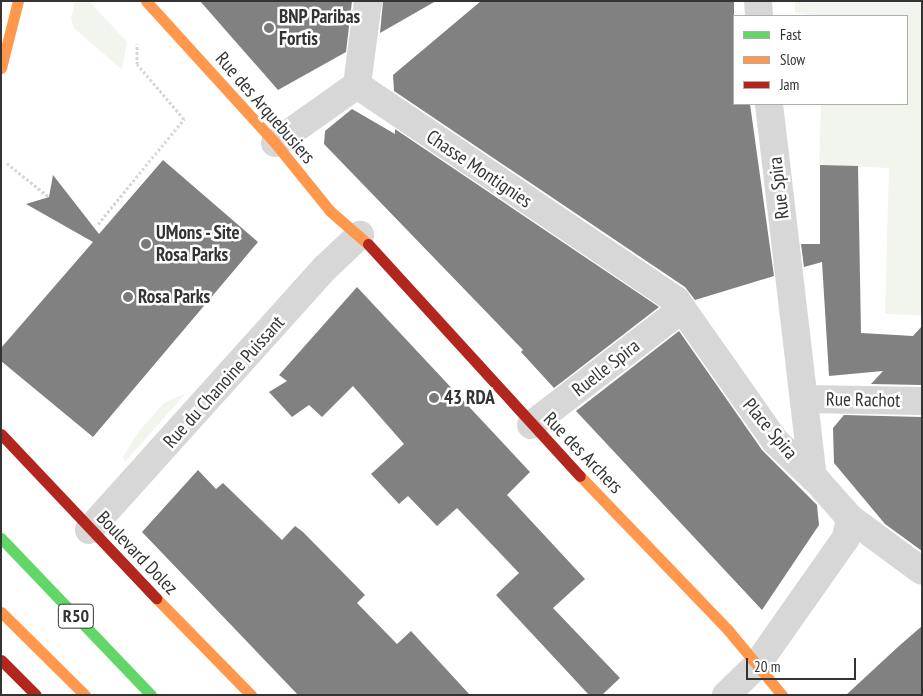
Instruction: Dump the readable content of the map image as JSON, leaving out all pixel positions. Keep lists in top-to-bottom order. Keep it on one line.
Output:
{"streets":{"main road":["Rue des Arquebusiers","Rue des Archers","Boulevard Dolez","R50"],"street":["Chasse Montignies","Rue Spira","Ruelle Spira","Rue du Chanoine Puissant","Rue Rachot","Place Spira"]},"crossings":[["Rue des Arquebusiers","Rue du Chanoine Puissant"],["Rue des Arquebusiers","Rue des Archers"],["Chasse Montignies","Ruelle Spira"],["Chasse Montignies","Place Spira"],["Rue Spira","Place Spira"],["Ruelle Spira","Place Spira"],["Ruelle Spira","Rue des Archers"],["Rue du Chanoine Puissant","Rue des Archers"],["Rue du Chanoine Puissant","Boulevard Dolez"],["Rue Rachot","Place Spira"]],"places":["BNP Paribas Fortis","UMons - Site Rosa Parks","Rosa Parks","43 RDA"],"legend":["Fast","Slow","Jam"],"scale_bar":"20 m"}
